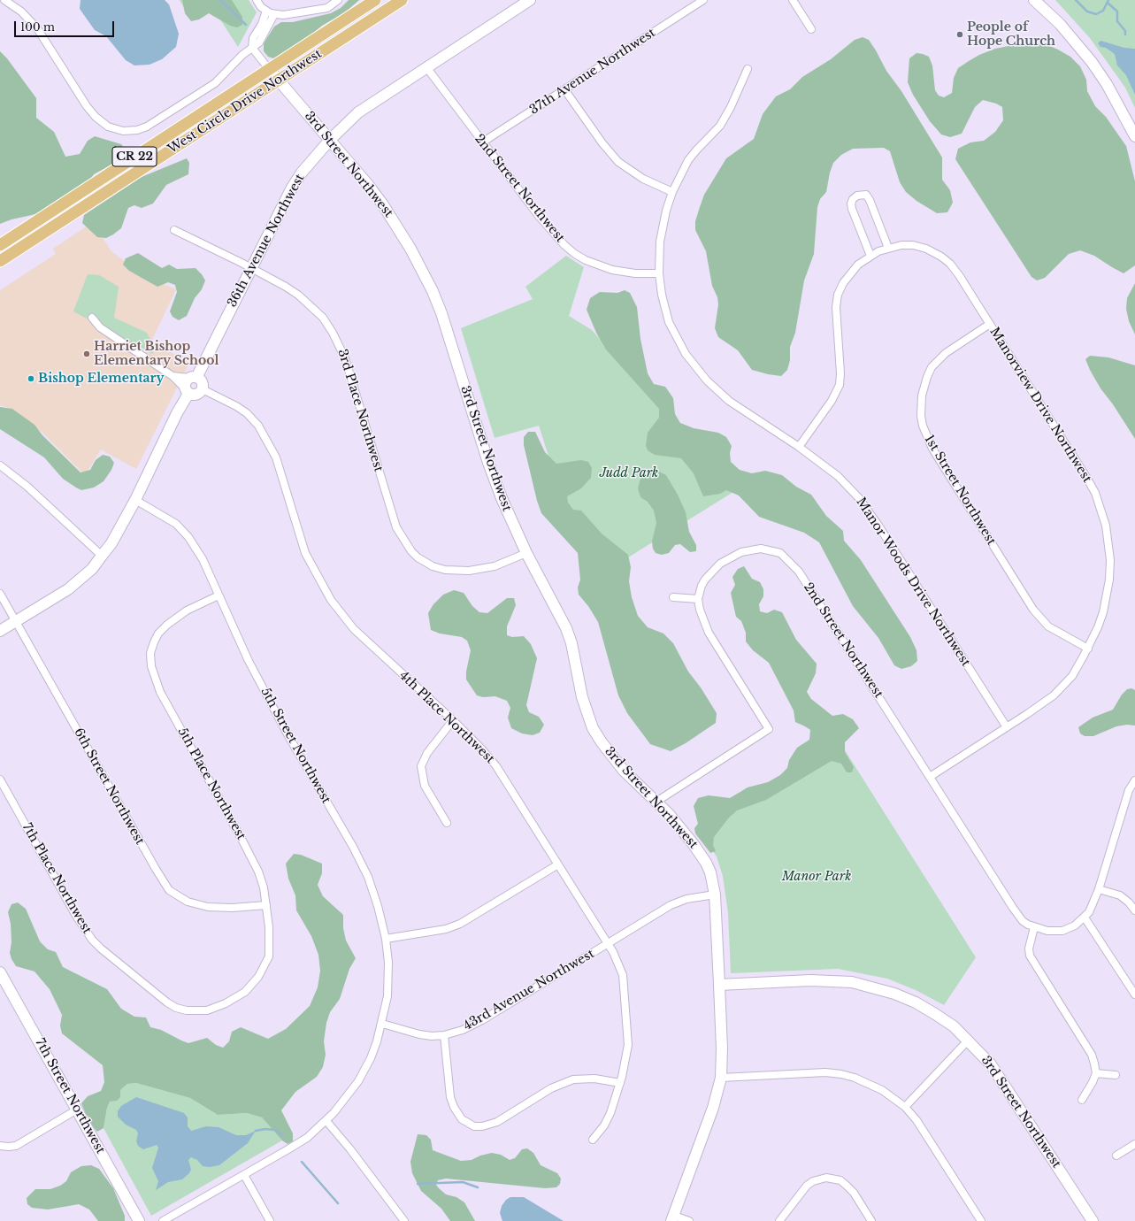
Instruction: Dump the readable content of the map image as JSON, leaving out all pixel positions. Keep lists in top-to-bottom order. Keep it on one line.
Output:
{"streets":{"main road":["West Circle Drive Northwest","CR 22"],"street":["37th Avenue Northwest","3rd Street Northwest","2nd Street Northwest","36th Avenue Northwest","Manorview Drive Northwest","3rd Place Northwest","1st Street Northwest","Manor Woods Drive Northwest","4th Place Northwest","5th Street Northwest","5th Place Northwest","6th Street Northwest","7th Place Northwest","43rd Avenue Northwest","7th Street Northwest"]},"crossings":[["37th Avenue Northwest","2nd Street Northwest"],["West Circle Drive Northwest","3rd Street Northwest"],["3rd Street Northwest","36th Avenue Northwest"],["3rd Street Northwest","3rd Place Northwest"],["3rd Street Northwest","43rd Avenue Northwest"],["2nd Street Northwest","36th Avenue Northwest"],["2nd Street Northwest","Manorview Drive Northwest"],["2nd Street Northwest","Manor Woods Drive Northwest"],["36th Avenue Northwest","3rd Place Northwest"],["36th Avenue Northwest","4th Place Northwest"],["36th Avenue Northwest","5th Street Northwest"],["36th Avenue Northwest","6th Street Northwest"],["Manorview Drive Northwest","1st Street Northwest"],["Manorview Drive Northwest","Manor Woods Drive Northwest"],["4th Place Northwest","43rd Avenue Northwest"],["5th Street Northwest","5th Place Northwest"],["5th Street Northwest","43rd Avenue Northwest"],["5th Place Northwest","6th Street Northwest"],["5th Place Northwest","7th Place Northwest"]],"parks":["Judd Park","Manor Park"],"places":["People of Hope Church","Harriet Bishop Elementary School","Bishop Elementary"],"scale_bar":"100 m"}
